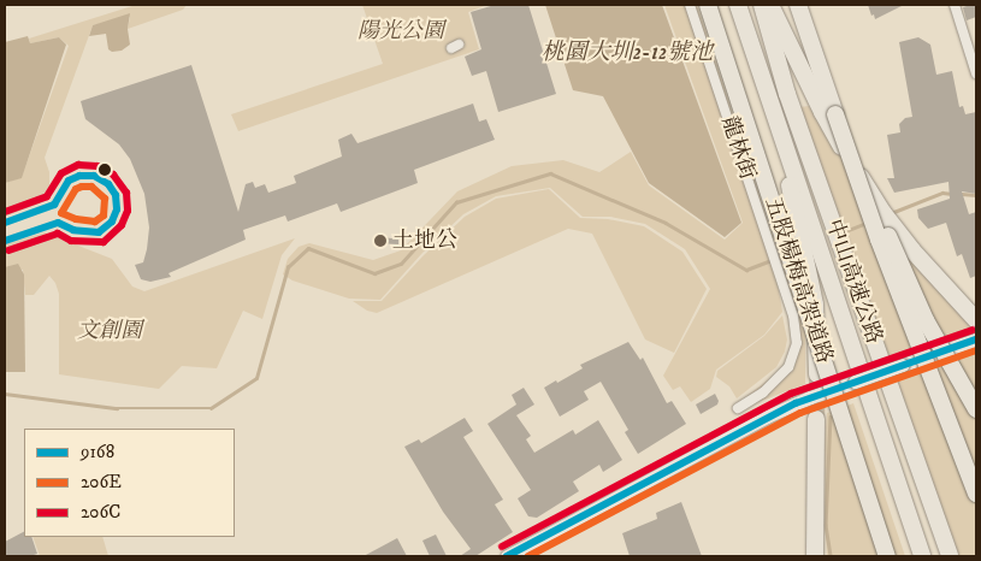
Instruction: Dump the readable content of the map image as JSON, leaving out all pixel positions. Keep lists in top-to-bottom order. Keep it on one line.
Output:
{"streets":{"highway":["五股楊梅高架道路","中山高速公路"],"street":["龍林街"]},"water":["桃園大圳2-12號池"],"parks":["陽光公園","文創園"],"places":["土地公"],"lines":["transit line 206C","transit line 9168","transit line 206E"],"legend":["9168","206E","206C"]}
